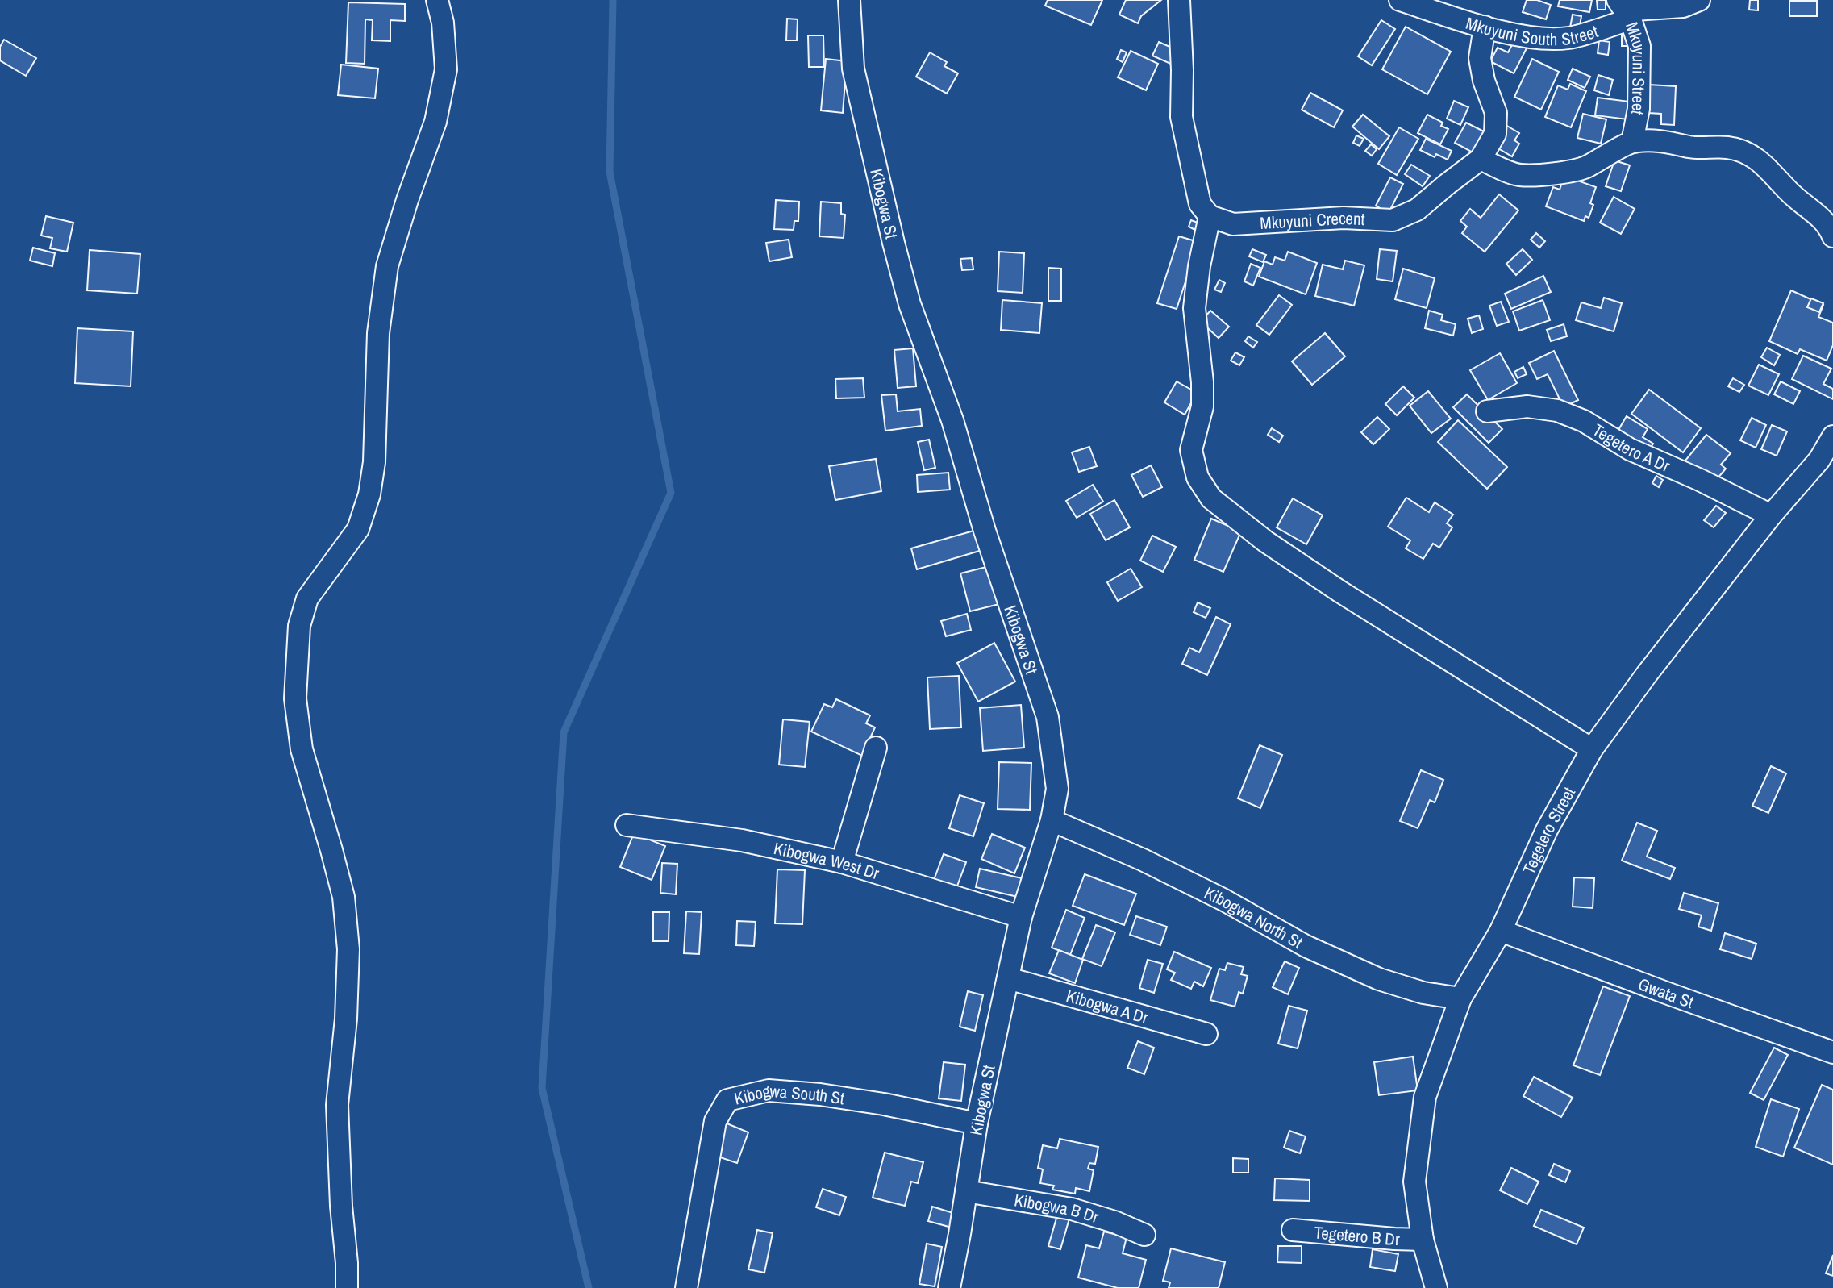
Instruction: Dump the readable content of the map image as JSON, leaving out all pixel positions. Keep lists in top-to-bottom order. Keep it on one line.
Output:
{"streets":{"street":["Mkuyuni South Street","Mkuyuni Street","Kibogwa St","Mkuyuni Crecent","Tegetero A Dr","Tegetero Street","Kibogwa West Dr","Kibogwa North St","Gwata St","Kibogwa A Dr","Kibogwa South St","Kibogwa B Dr","Tegetero B Dr"]},"crossings":[["Mkuyuni South Street","Mkuyuni Street"],["Mkuyuni South Street","Mkuyuni Crecent"],["Kibogwa St","Kibogwa West Dr"],["Kibogwa St","Kibogwa North St"],["Kibogwa St","Kibogwa A Dr"],["Kibogwa St","Kibogwa South St"],["Kibogwa St","Kibogwa B Dr"],["Tegetero A Dr","Tegetero Street"],["Tegetero Street","Kibogwa North St"],["Tegetero Street","Gwata St"],["Tegetero Street","Tegetero B Dr"]]}
